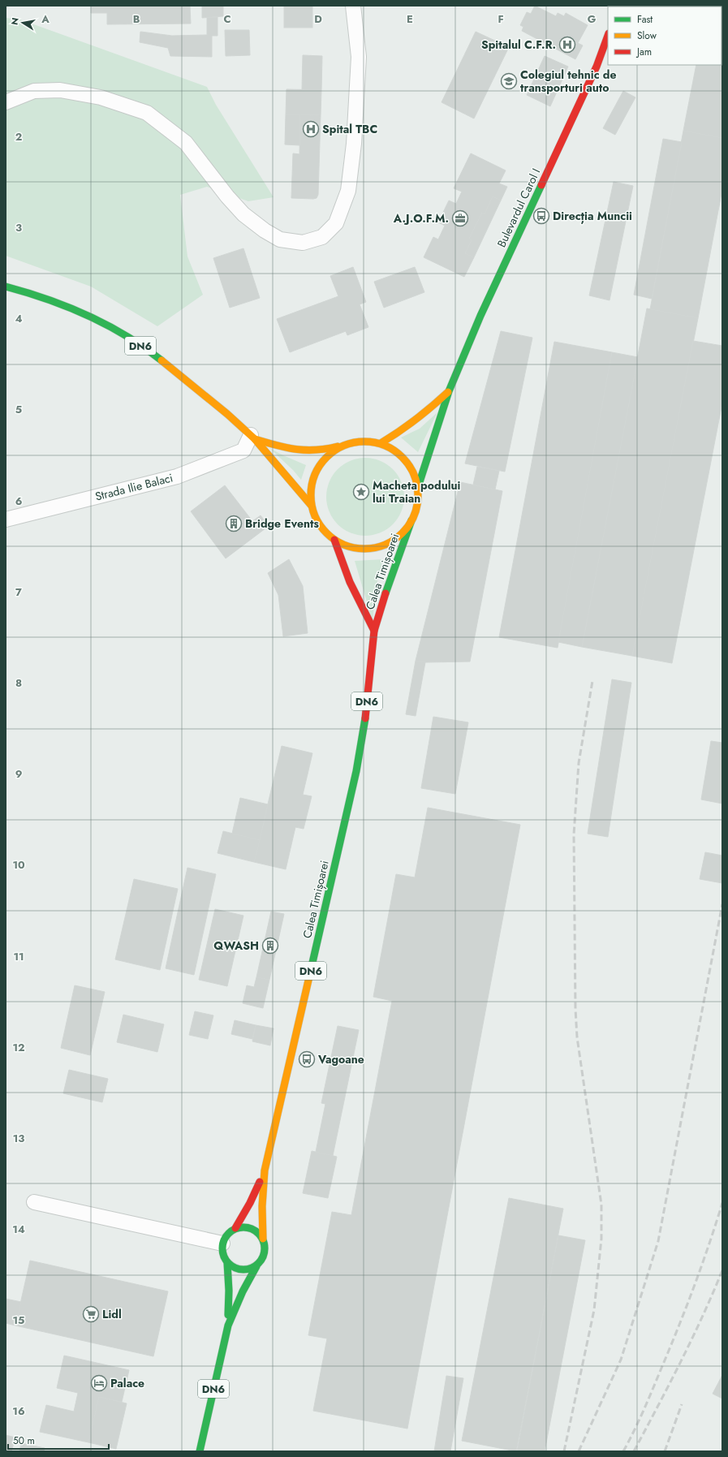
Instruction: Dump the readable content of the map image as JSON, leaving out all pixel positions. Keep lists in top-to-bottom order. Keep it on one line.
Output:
{"streets":{"main road":["Bulevardul Carol I","DN6","Calea Timișoarei"],"street":["Strada Ilie Balaci"]},"crossings":[["Bulevardul Carol I","DN6"],["Bulevardul Carol I","Calea Timișoarei"],["DN6","Strada Ilie Balaci"],["DN6","Calea Timișoarei"]],"places":{"hospital":["Spitalul C.F.R.","Spital TBC"],"school or university":["Colegiul tehnic de transporturi auto"],"bus stop":["Direcția Muncii","Vagoane"],"office":["A.J.O.F.M."],"place":["Macheta podului lui Traian"],"building":["Bridge Events","QWASH"],"supermarket":["Lidl"],"hotel":["Palace"]},"legend":["Fast","Slow","Jam"],"scale_bar":"50 m","north":"left","grid":{"columns":["A","B","C","D","E","F","G"],"rows":["2","3","4","5","6","7","8","9","10","11","12","13","14","15","16"]}}
